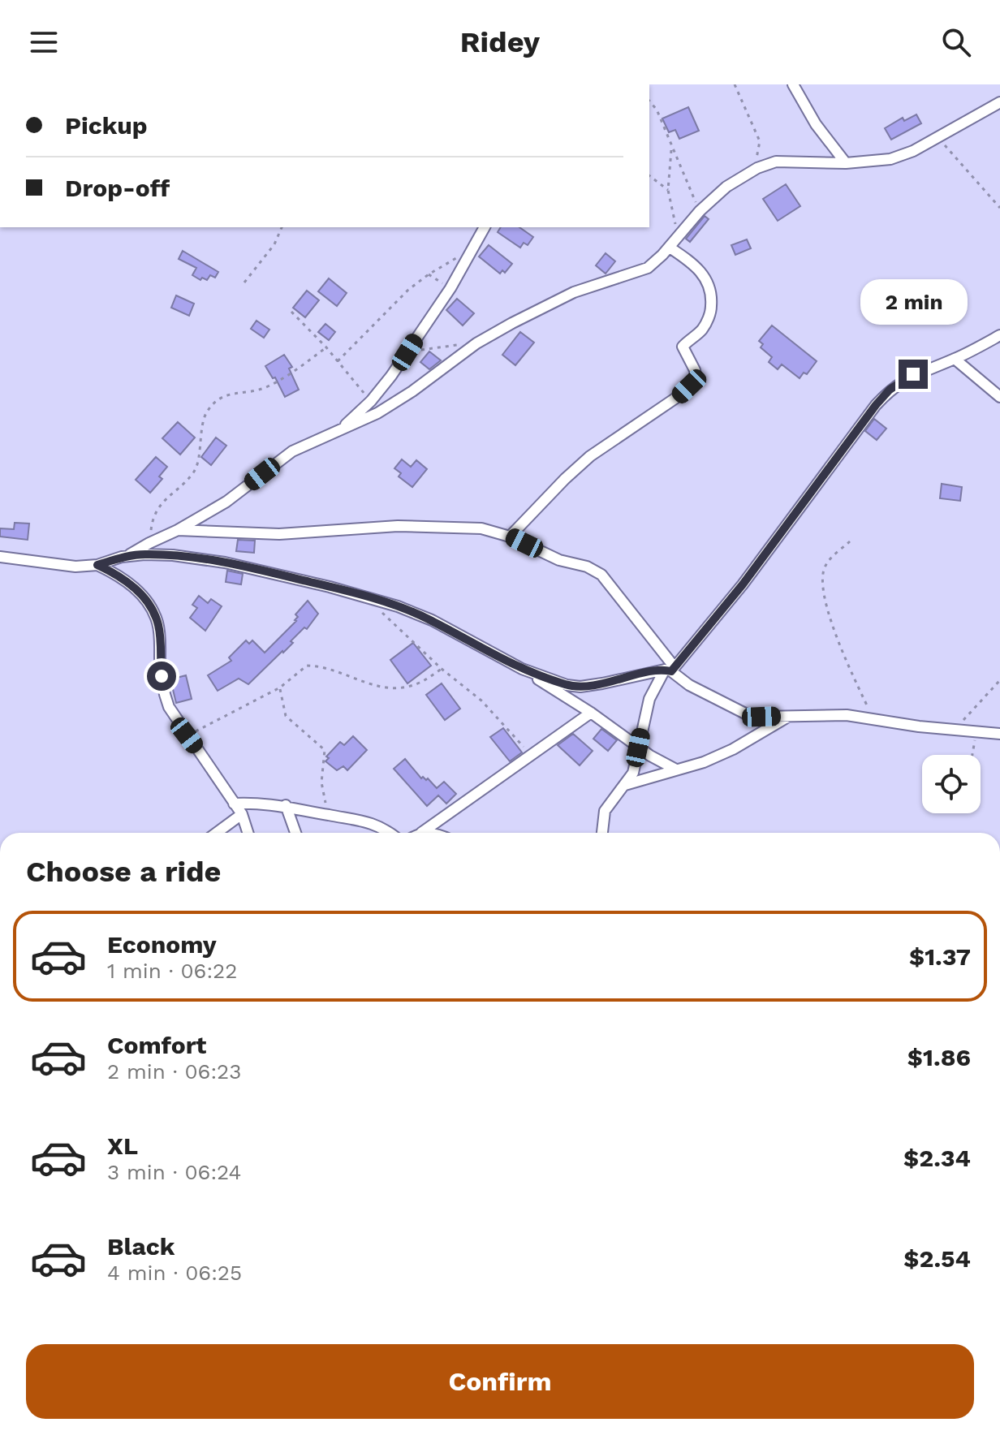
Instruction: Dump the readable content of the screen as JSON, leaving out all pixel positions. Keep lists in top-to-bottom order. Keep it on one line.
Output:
{"page":{"header":"Ridey","banner":["Pickup","Drop-off"],"bubble":"2 min","heading":"Choose a ride","list":[{"name":"Economy","note":"1 min · 06:22","value":"$1.37"},{"name":"Comfort","note":"2 min · 06:23","value":"$1.86"},{"name":"XL","note":"3 min · 06:24","value":"$2.34"},{"name":"Black","note":"4 min · 06:25","value":"$2.54"}],"buttons":"Confirm"}}
